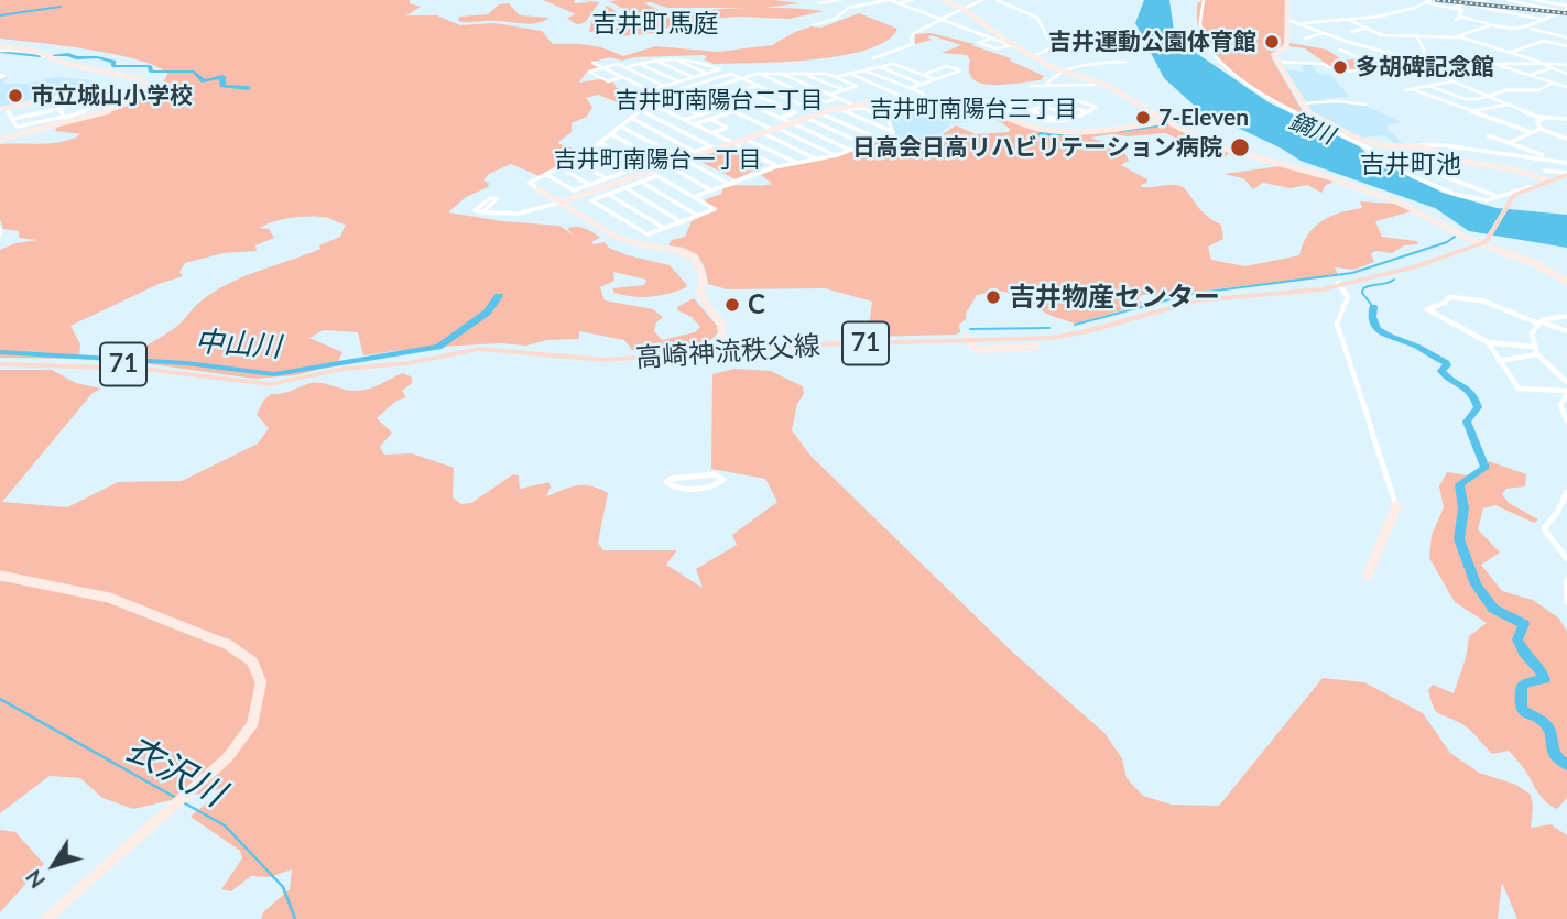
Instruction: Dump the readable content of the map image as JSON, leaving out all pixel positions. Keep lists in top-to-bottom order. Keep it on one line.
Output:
{"streets":{"main road":["71","高崎神流秩父線"]},"districts":["吉井町馬庭","吉井町南陽台二丁目","吉井町南陽台三丁目","吉井町南陽台一丁目","吉井町池"],"water":["鏑川","中山川","衣沢川"],"places":["吉井運動公園体育館","多胡碑記念館","市立城山小学校","7-Eleven","日高会日高リハビリテーション病院","吉井物産センター","C"],"north":"bottom left"}
